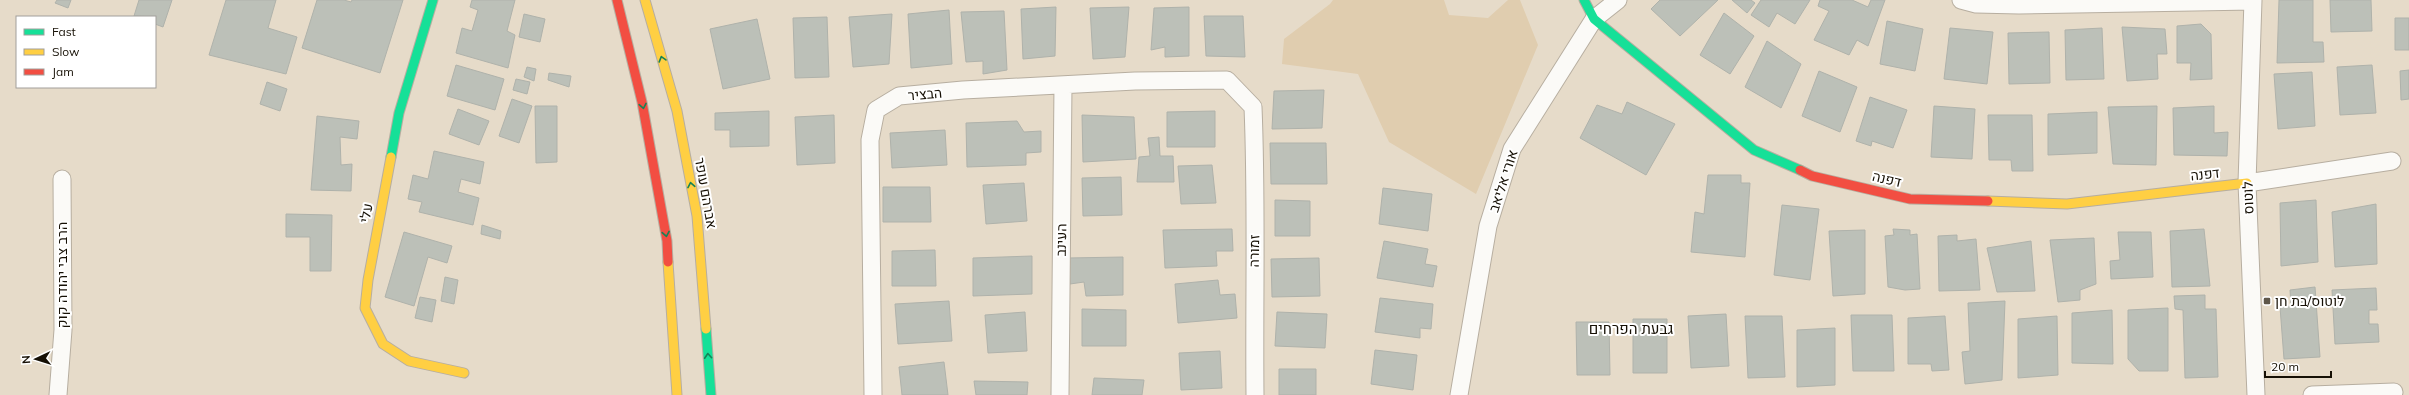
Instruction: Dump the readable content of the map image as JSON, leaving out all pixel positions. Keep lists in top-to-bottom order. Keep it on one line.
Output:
{"streets":{"street":["הבציר","דפנה","אורי אליאב","אברהם עופר","לוטוס","עלי","העינב","זמורה","הרב צבי יהודה קוק"]},"crossings":[["הבציר","העינב"],["הבציר","זמורה"],["דפנה","אורי אליאב"],["דפנה","לוטוס"]],"districts":["גבעת הפרחים"],"places":{"transit":["לוטוס/בת חן"]},"legend":["Fast","Slow","Jam"],"scale_bar":"20 m","north":"left"}
